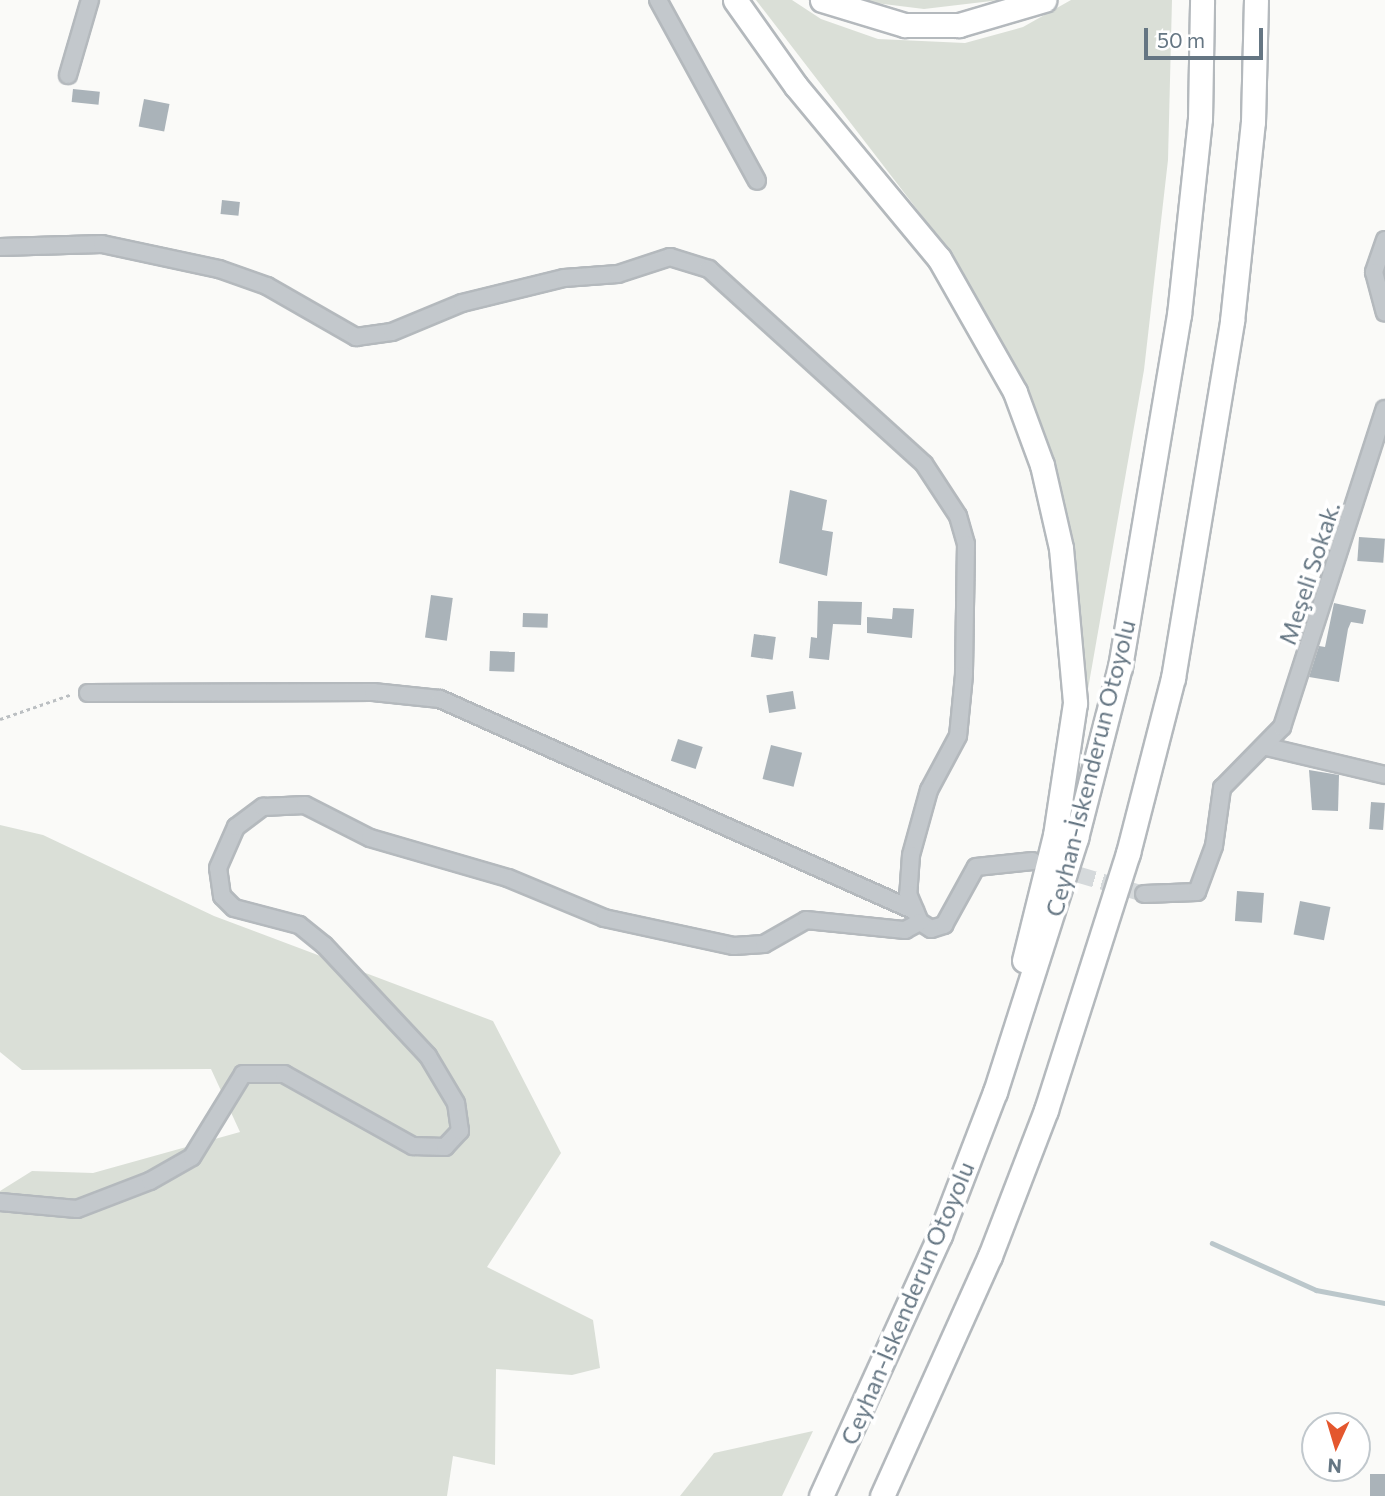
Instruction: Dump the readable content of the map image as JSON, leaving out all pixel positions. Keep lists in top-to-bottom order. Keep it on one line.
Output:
{"streets":{"highway":["Ceyhan-İskenderun Otoyolu"],"street":["Meşeli Sokak."]},"scale_bar":"50 m","north":"bottom"}
